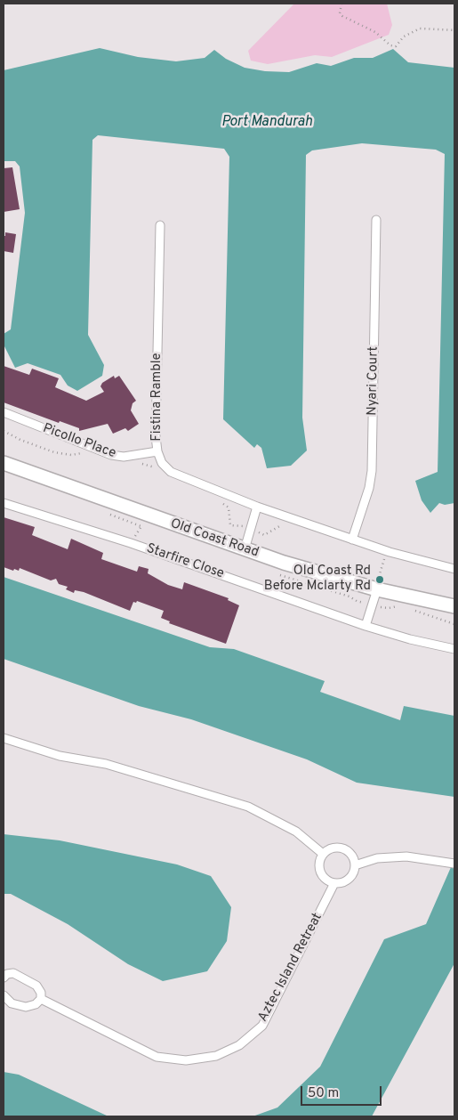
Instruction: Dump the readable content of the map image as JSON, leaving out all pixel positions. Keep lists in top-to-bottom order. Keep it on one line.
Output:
{"streets":{"main road":["Old Coast Road"],"street":["Nyari Court","Fistina Ramble","Picollo Place","Starfire Close","Aztec Island Retreat"]},"crossings":[["Nyari Court","Fistina Ramble"],["Fistina Ramble","Picollo Place"]],"water":["Port Mandurah"],"places":["Old Coast Rd Before Mclarty Rd"],"scale_bar":"50 m"}
